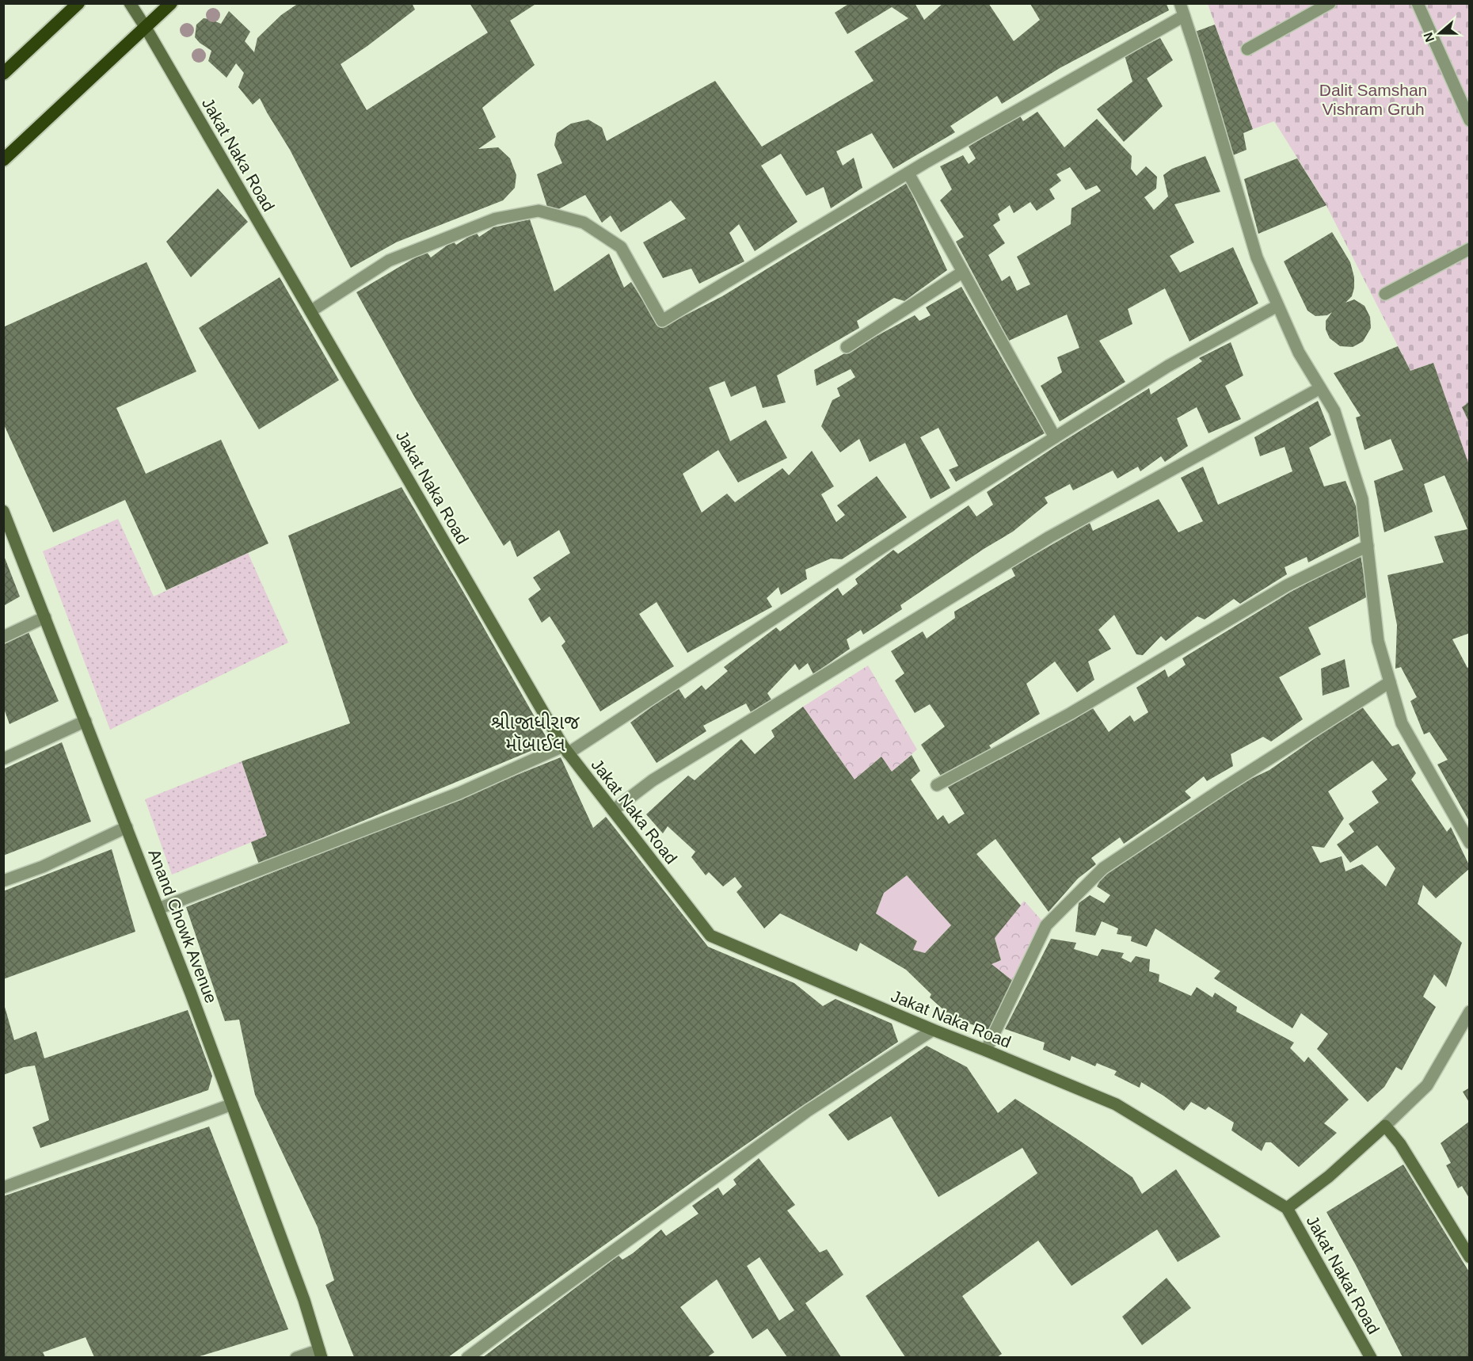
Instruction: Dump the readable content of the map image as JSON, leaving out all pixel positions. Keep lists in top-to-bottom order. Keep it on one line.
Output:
{"streets":{"main road":["Jakat Naka Road","Anand Chowk Avenue","Jakat Nakat Road"]},"crossings":[["Jakat Naka Road","Jakat Nakat Road"]],"districts":["શ્રીાજાધીરાજ મૉબાઈલ"],"parks":["Dalit Samshan Vishram Gruh"],"north":"left"}
